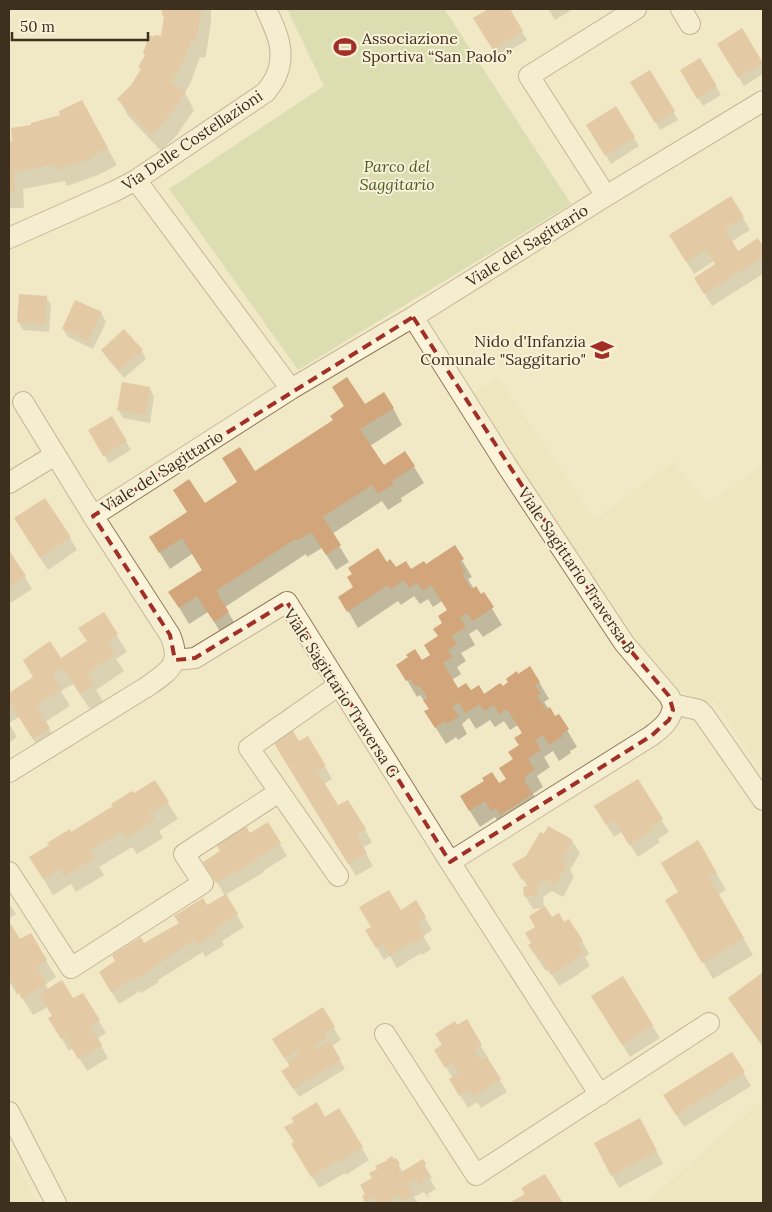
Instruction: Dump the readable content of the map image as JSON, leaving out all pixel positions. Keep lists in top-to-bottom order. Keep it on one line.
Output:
{"streets":{"street":["Via Delle Costellazioni","Viale del Sagittario","Viale Sagittario Traversa B","Viale Sagittario Traversa G"]},"crossings":[["Viale del Sagittario","Viale Sagittario Traversa B"],["Viale del Sagittario","Viale Sagittario Traversa G"]],"parks":["Parco del Saggitario"],"places":{"sports":["Associazione Sportiva “San Paolo”"],"school or university":["Nido d'Infanzia Comunale \"Saggitario\""]},"scale_bar":"50 m"}
